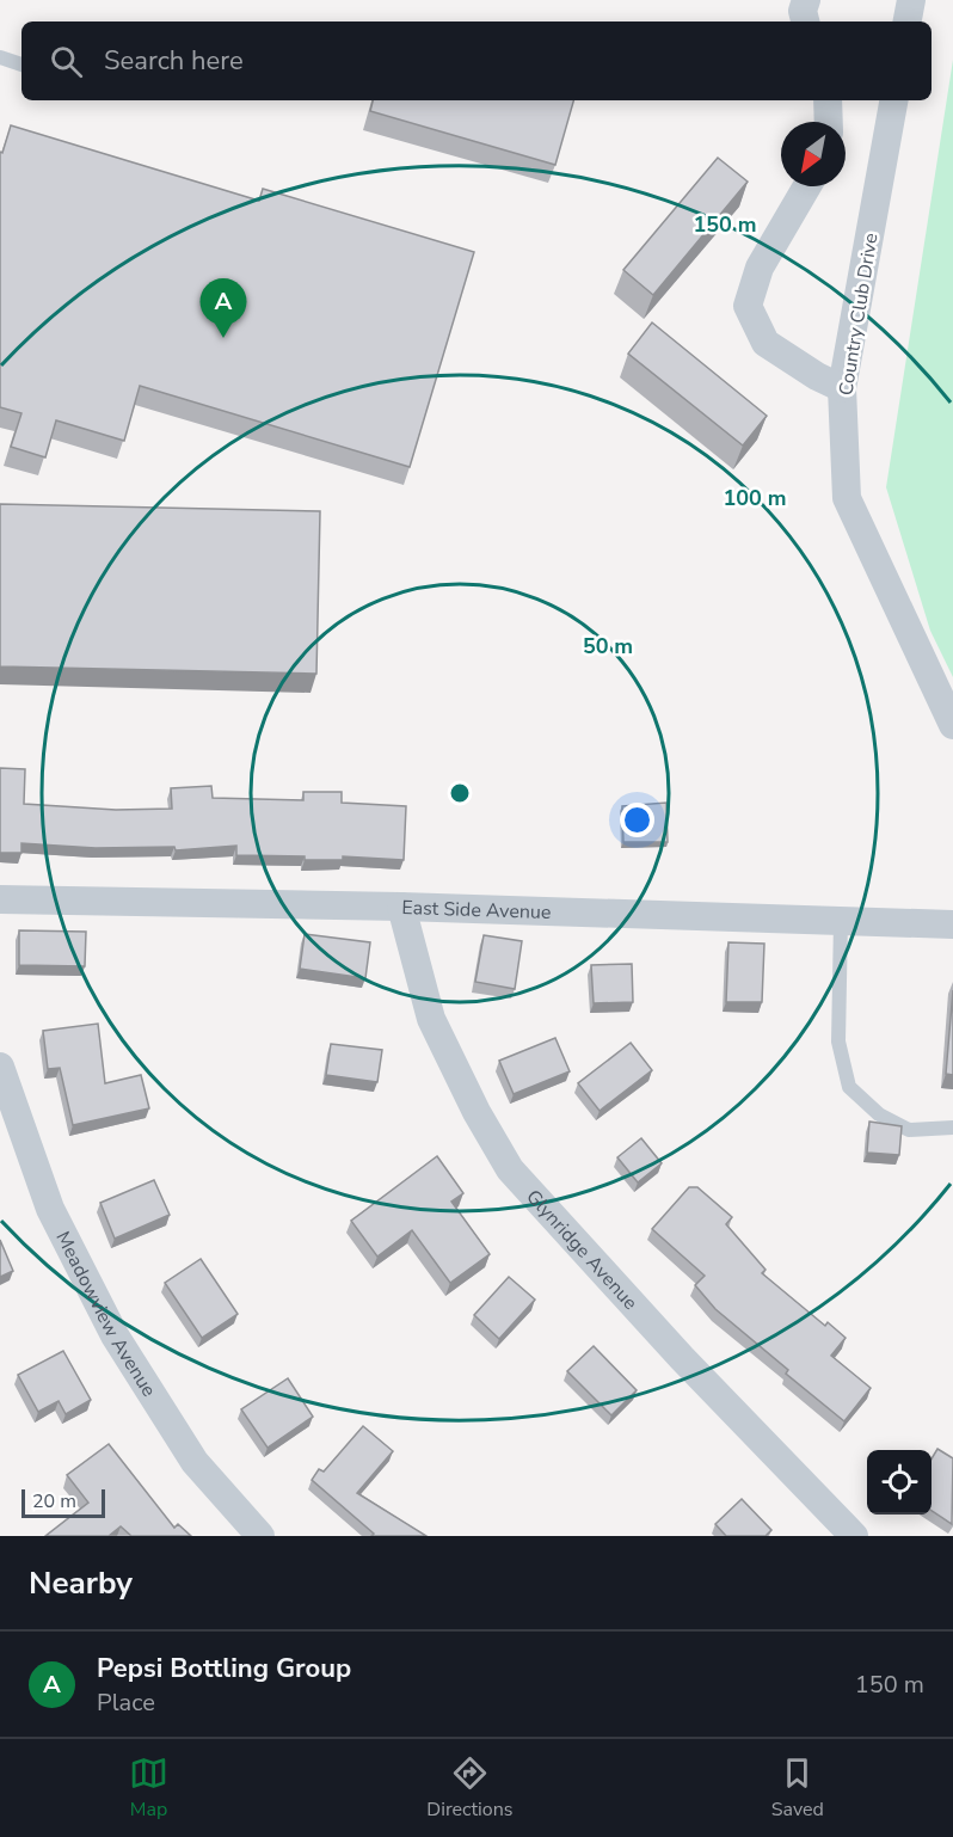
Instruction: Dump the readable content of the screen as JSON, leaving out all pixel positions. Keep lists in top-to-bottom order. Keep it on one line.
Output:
{"streets":{"street":["Country Club Drive","East Side Avenue","Glynridge Avenue","Meadowview Avenue"]},"crossings":[["East Side Avenue","Glynridge Avenue"]],"scale_bar":"20 m","north":"bottom left","page":{"search":"Search here","pins":"A","scale":"20 m","heading":"Nearby","list":[{"mark":"A","name":"Pepsi Bottling Group","note":"Place","value":"150 m"}],"nav":["Map","Directions","Saved"]},"rings":["150 m","100 m","50 m"]}
